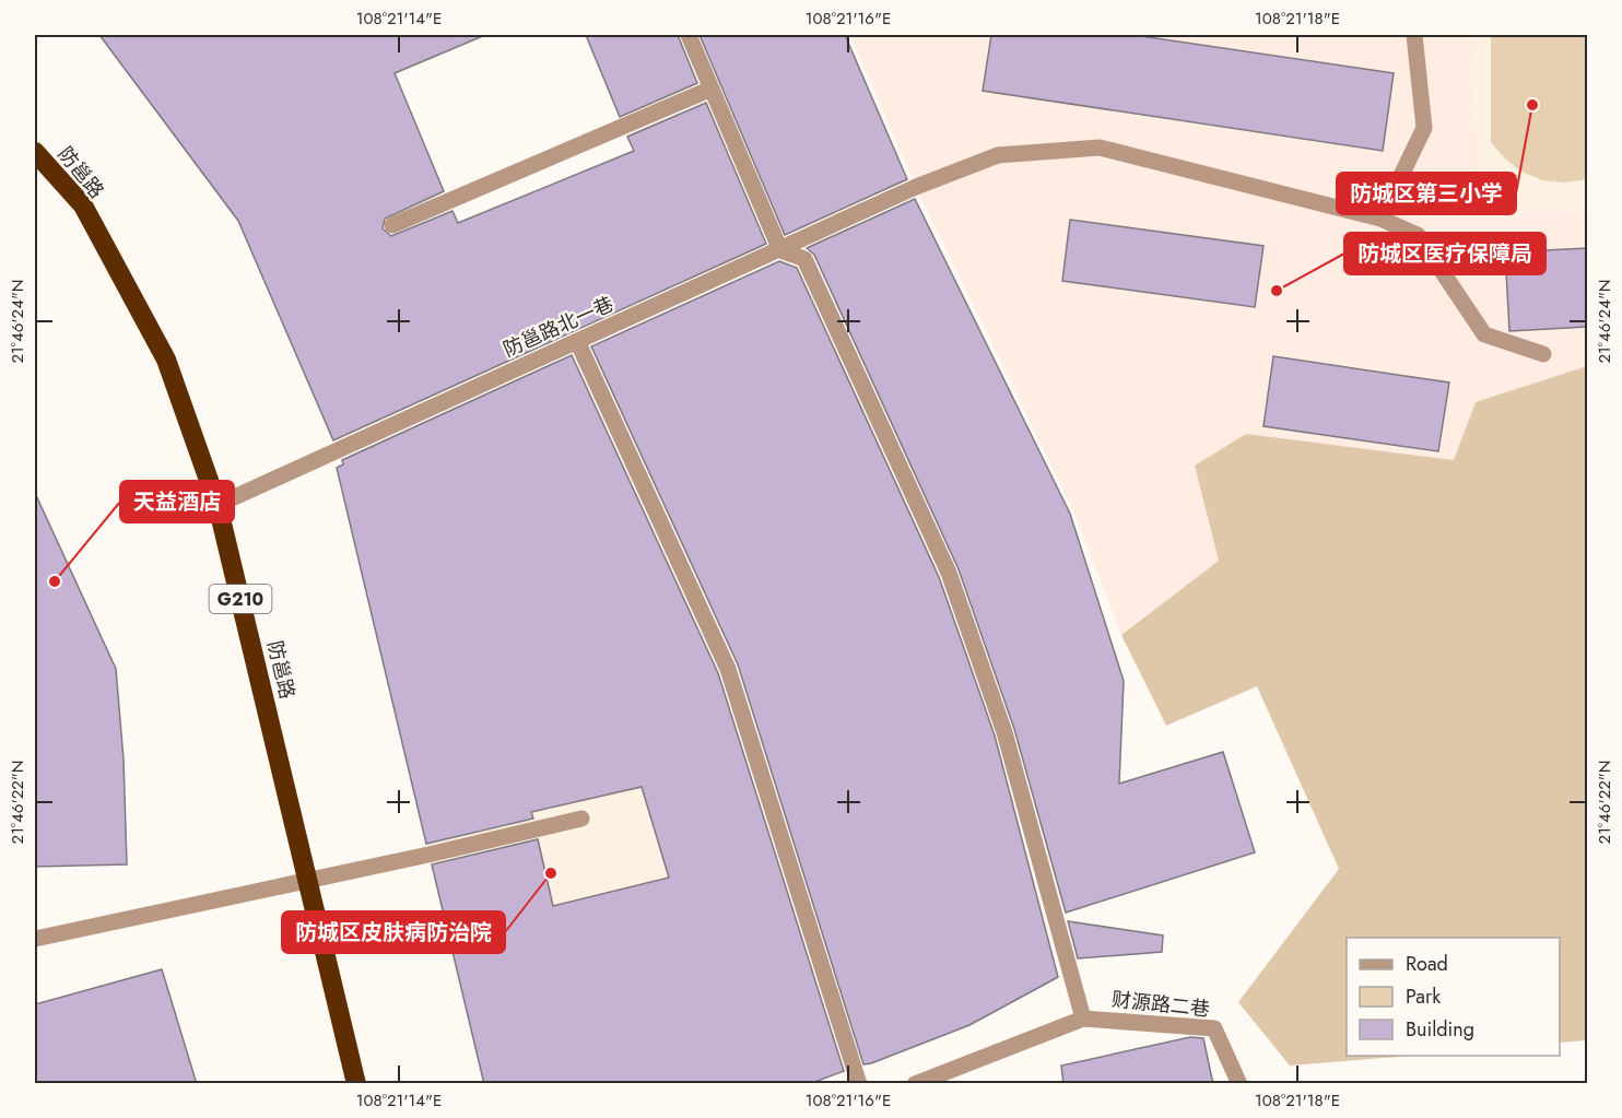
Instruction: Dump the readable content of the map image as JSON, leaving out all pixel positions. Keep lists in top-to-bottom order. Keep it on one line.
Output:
{"streets":{"highway":["防邕路","G210"],"lane":["防邕路北一巷","财源路二巷"]},"crossings":[["防邕路","防邕路北一巷"]],"places":["防城区第三小学","防城区医疗保障局","天益酒店","防城区皮肤病防治院"],"legend":["Road","Park","Building"],"coordinates":["108°21'14\"E","108°21'16\"E","108°21'18\"E","21°46'24\"N","21°46'22\"N"]}
